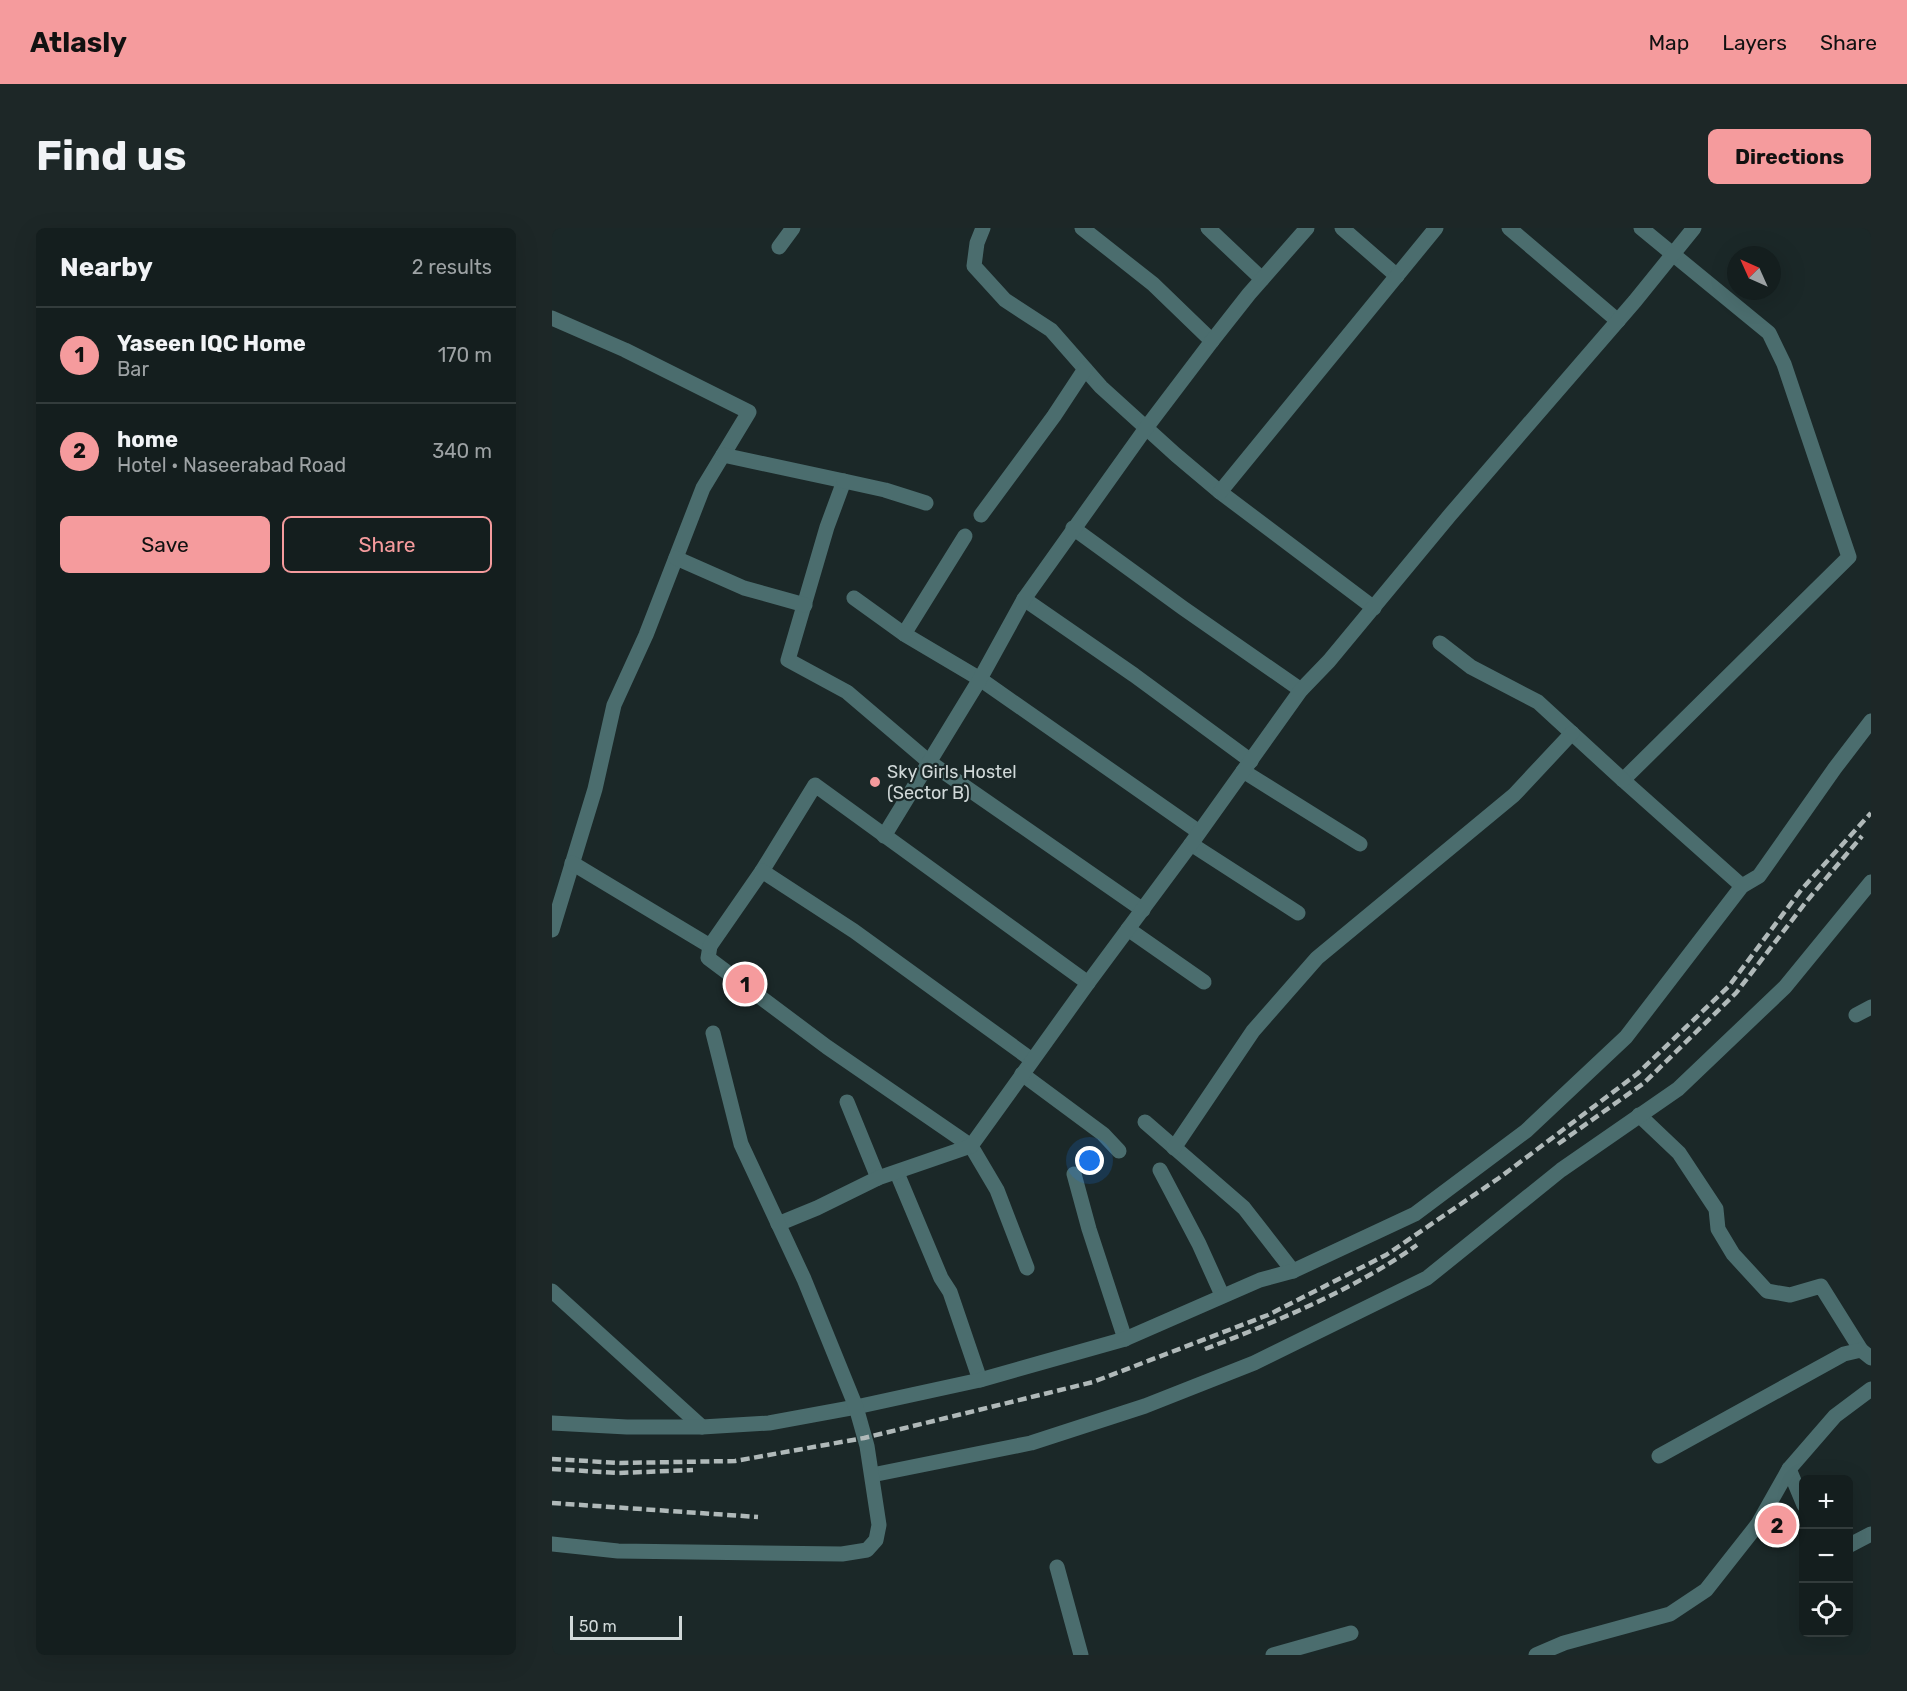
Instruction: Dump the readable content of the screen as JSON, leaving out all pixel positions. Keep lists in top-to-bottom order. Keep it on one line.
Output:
{"places":["Sky Girls Hostel (Sector B)"],"scale_bar":"50 m","north":"top left","page":{"header":"Atlasly","nav":["Map","Layers","Share"],"buttons":["Directions",["Save","Share"]],"title":"Find us","heading":["Nearby","2 results"],"list":[{"mark":"1","name":"Yaseen IQC Home","note":"Bar","value":"170 m"},{"mark":"2","name":"home","note":"Hotel · Naseerabad Road","value":"340 m"}],"pins":["1","2"],"map_buttons":["+","−"],"scale":"50 m"}}
